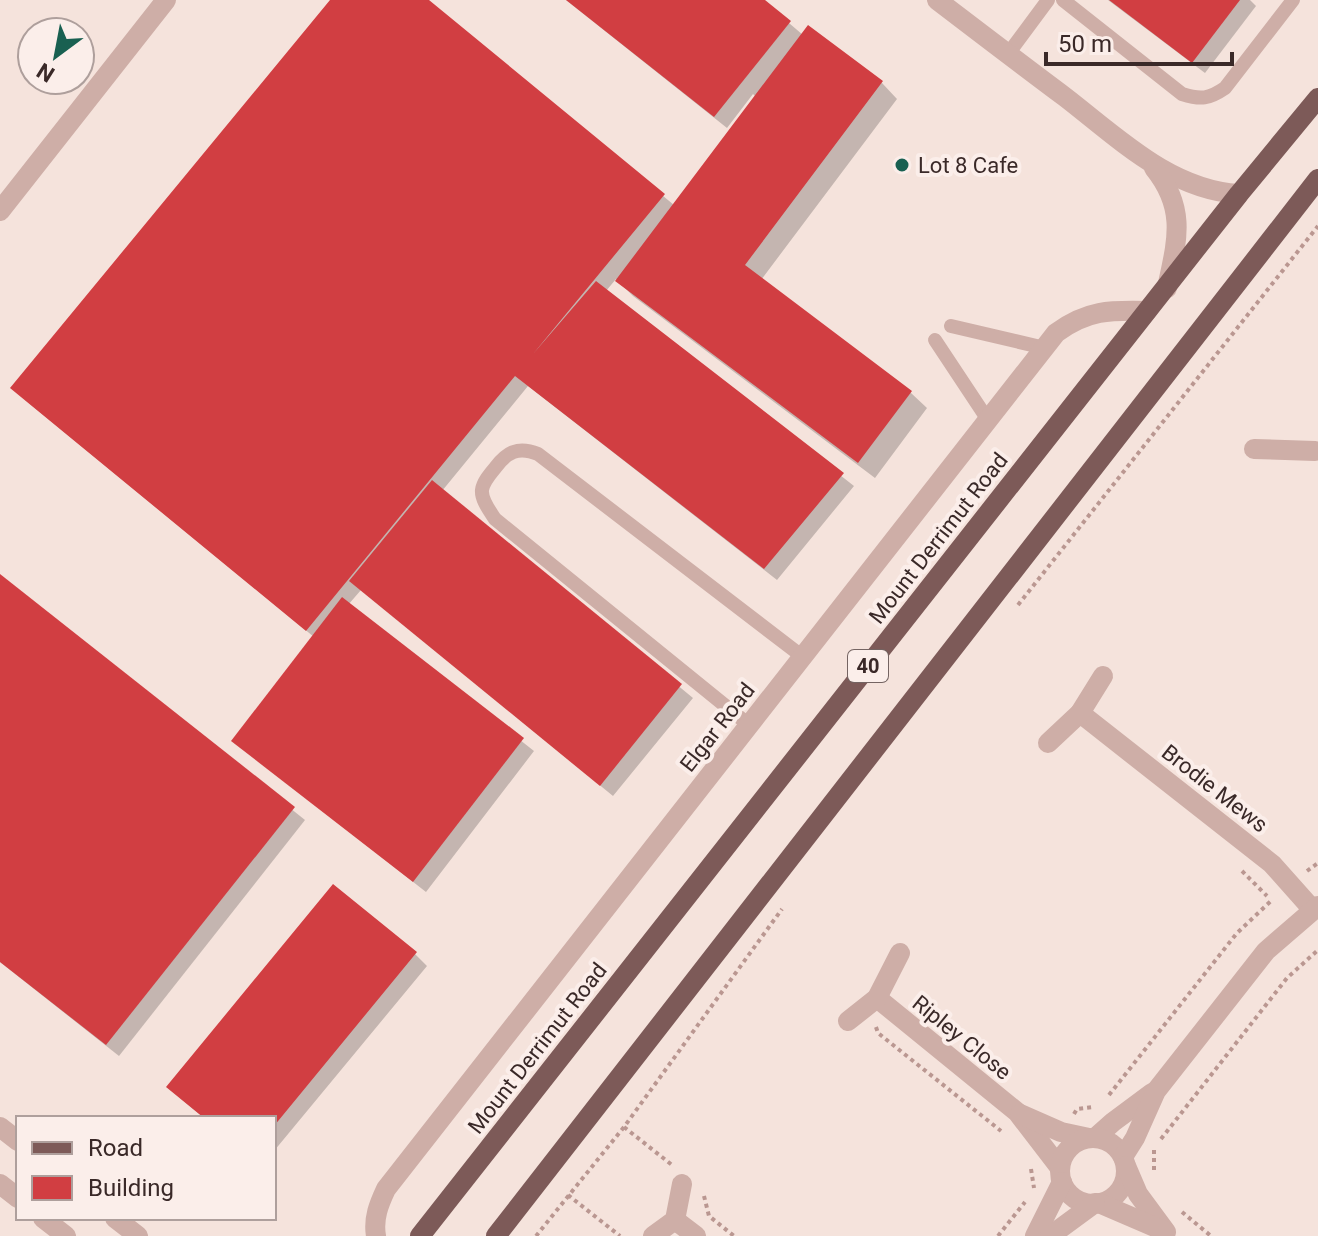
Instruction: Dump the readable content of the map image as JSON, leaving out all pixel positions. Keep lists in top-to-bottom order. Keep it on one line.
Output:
{"streets":{"main road":["Mount Derrimut Road","40"],"street":["Elgar Road","Brodie Mews","Ripley Close"]},"crossings":[["Mount Derrimut Road","Elgar Road"]],"places":["Lot 8 Cafe"],"legend":["Road","Building"],"scale_bar":"50 m","north":"bottom left"}
